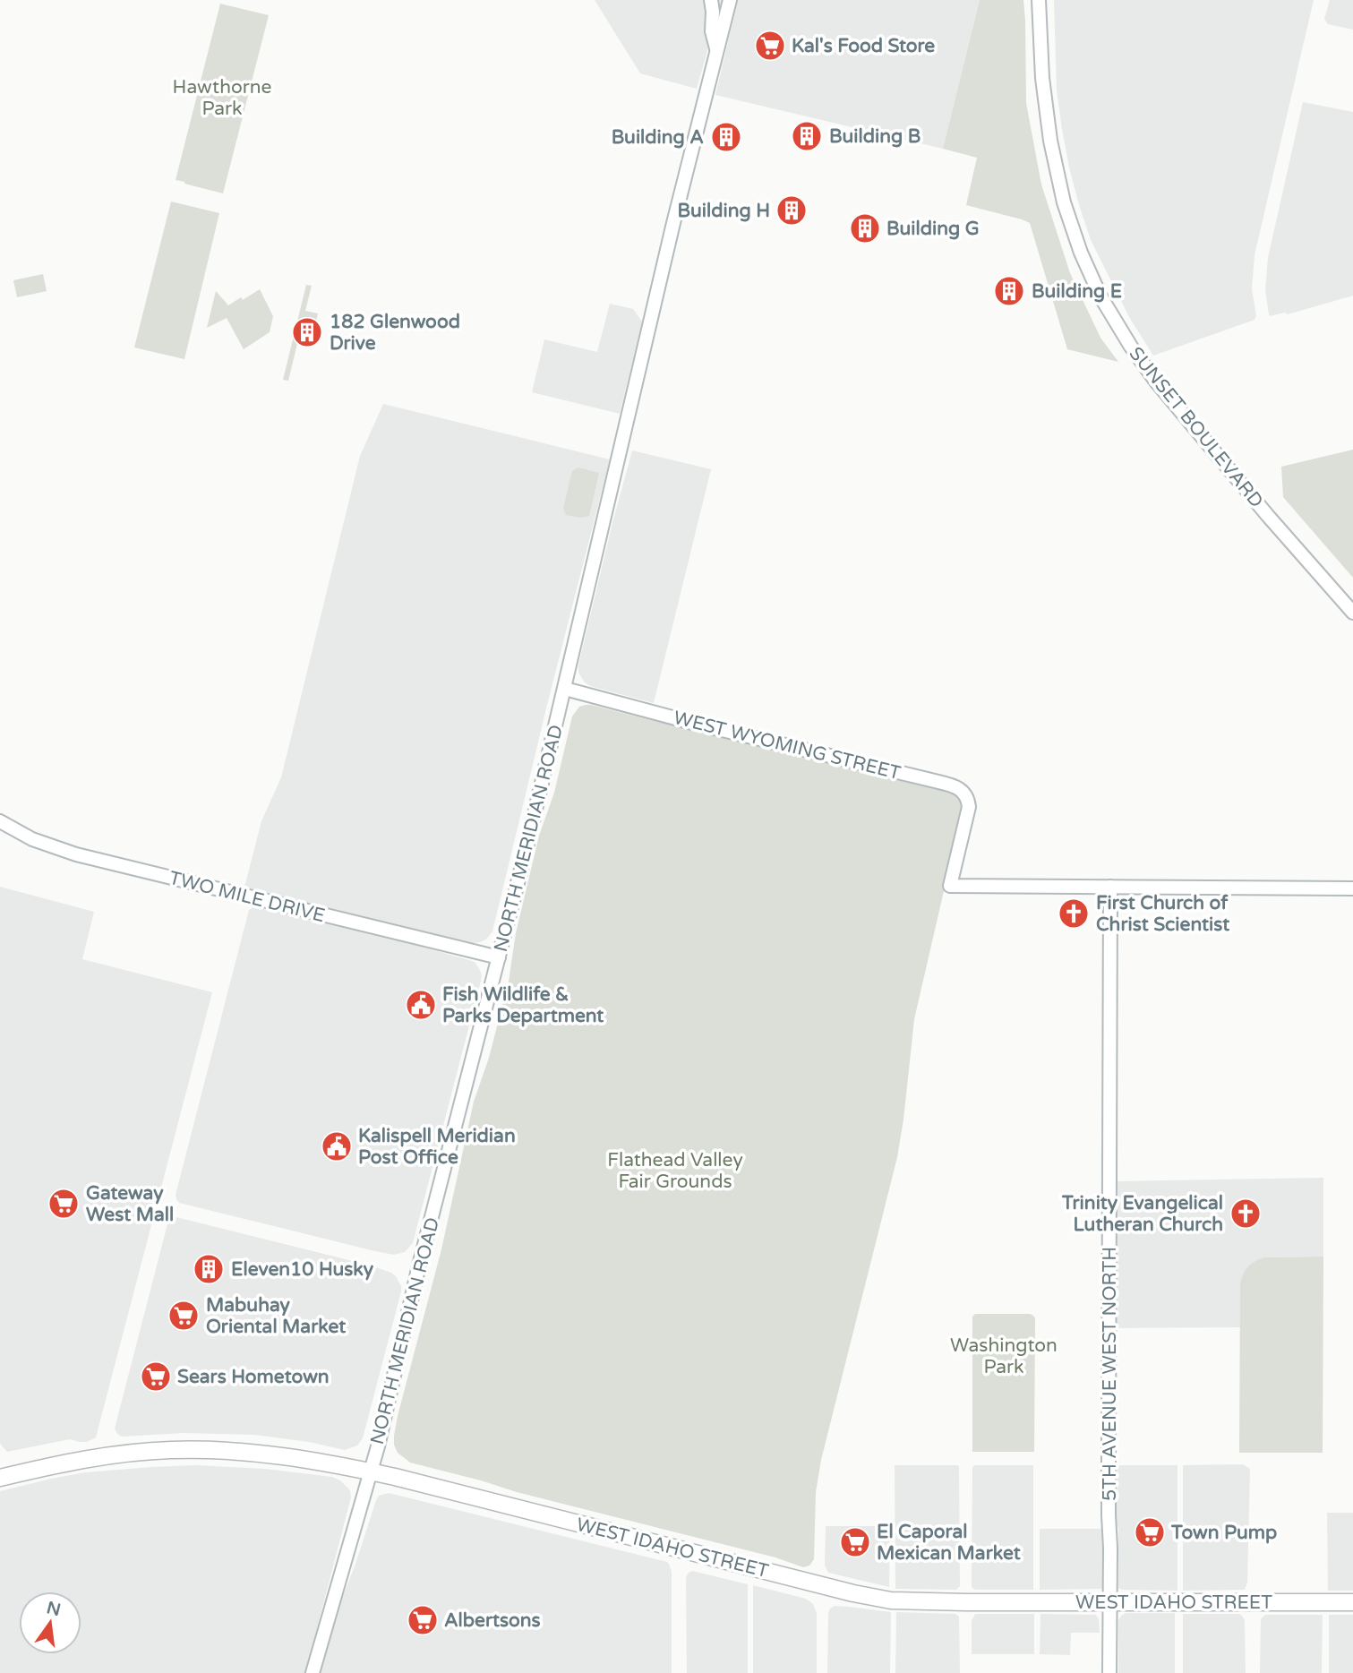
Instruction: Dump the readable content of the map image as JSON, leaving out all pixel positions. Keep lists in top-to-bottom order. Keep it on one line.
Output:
{"streets":{"highway":["WEST IDAHO STREET"],"street":["SUNSET BOULEVARD","WEST WYOMING STREET","NORTH MERIDIAN ROAD","TWO MILE DRIVE","5TH AVENUE WEST NORTH"]},"crossings":[["WEST WYOMING STREET","NORTH MERIDIAN ROAD"],["WEST WYOMING STREET","5TH AVENUE WEST NORTH"],["NORTH MERIDIAN ROAD","TWO MILE DRIVE"],["NORTH MERIDIAN ROAD","WEST IDAHO STREET"],["5TH AVENUE WEST NORTH","WEST IDAHO STREET"]],"parks":["Hawthorne Park","Flathead Valley Fair Grounds","Washington Park"],"places":{"supermarket":["Kal's Food Store","Gateway West Mall","Mabuhay Oriental Market","Sears Hometown","Town Pump","El Caporal Mexican Market","Albertsons"],"building":["Building B","Building A","Building H","Building G","Building E","182 Glenwood Drive","Eleven10 Husky"],"church":["First Church of Christ Scientist","Trinity Evangelical Lutheran Church"],"public building":["Fish Wildlife & Parks Department","Kalispell Meridian Post Office"]},"north":"top"}
